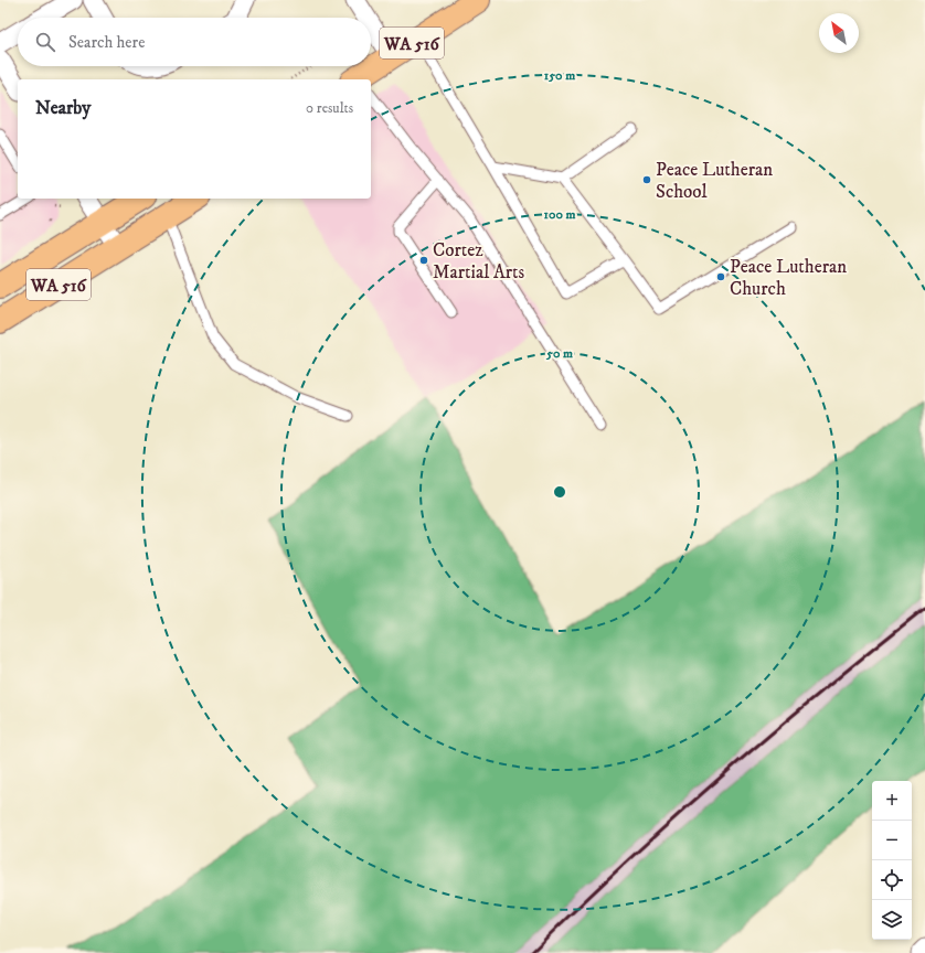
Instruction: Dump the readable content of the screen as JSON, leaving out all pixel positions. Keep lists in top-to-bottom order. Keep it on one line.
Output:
{"streets":{"main road":["WA 516"]},"places":["Peace Lutheran School","Cortez Martial Arts","Peace Lutheran Church"],"north":"top left","page":{"search":"Search here","heading":["Nearby","0 results"],"map_buttons":["+","−"]},"rings":["150 m","100 m","50 m"]}
